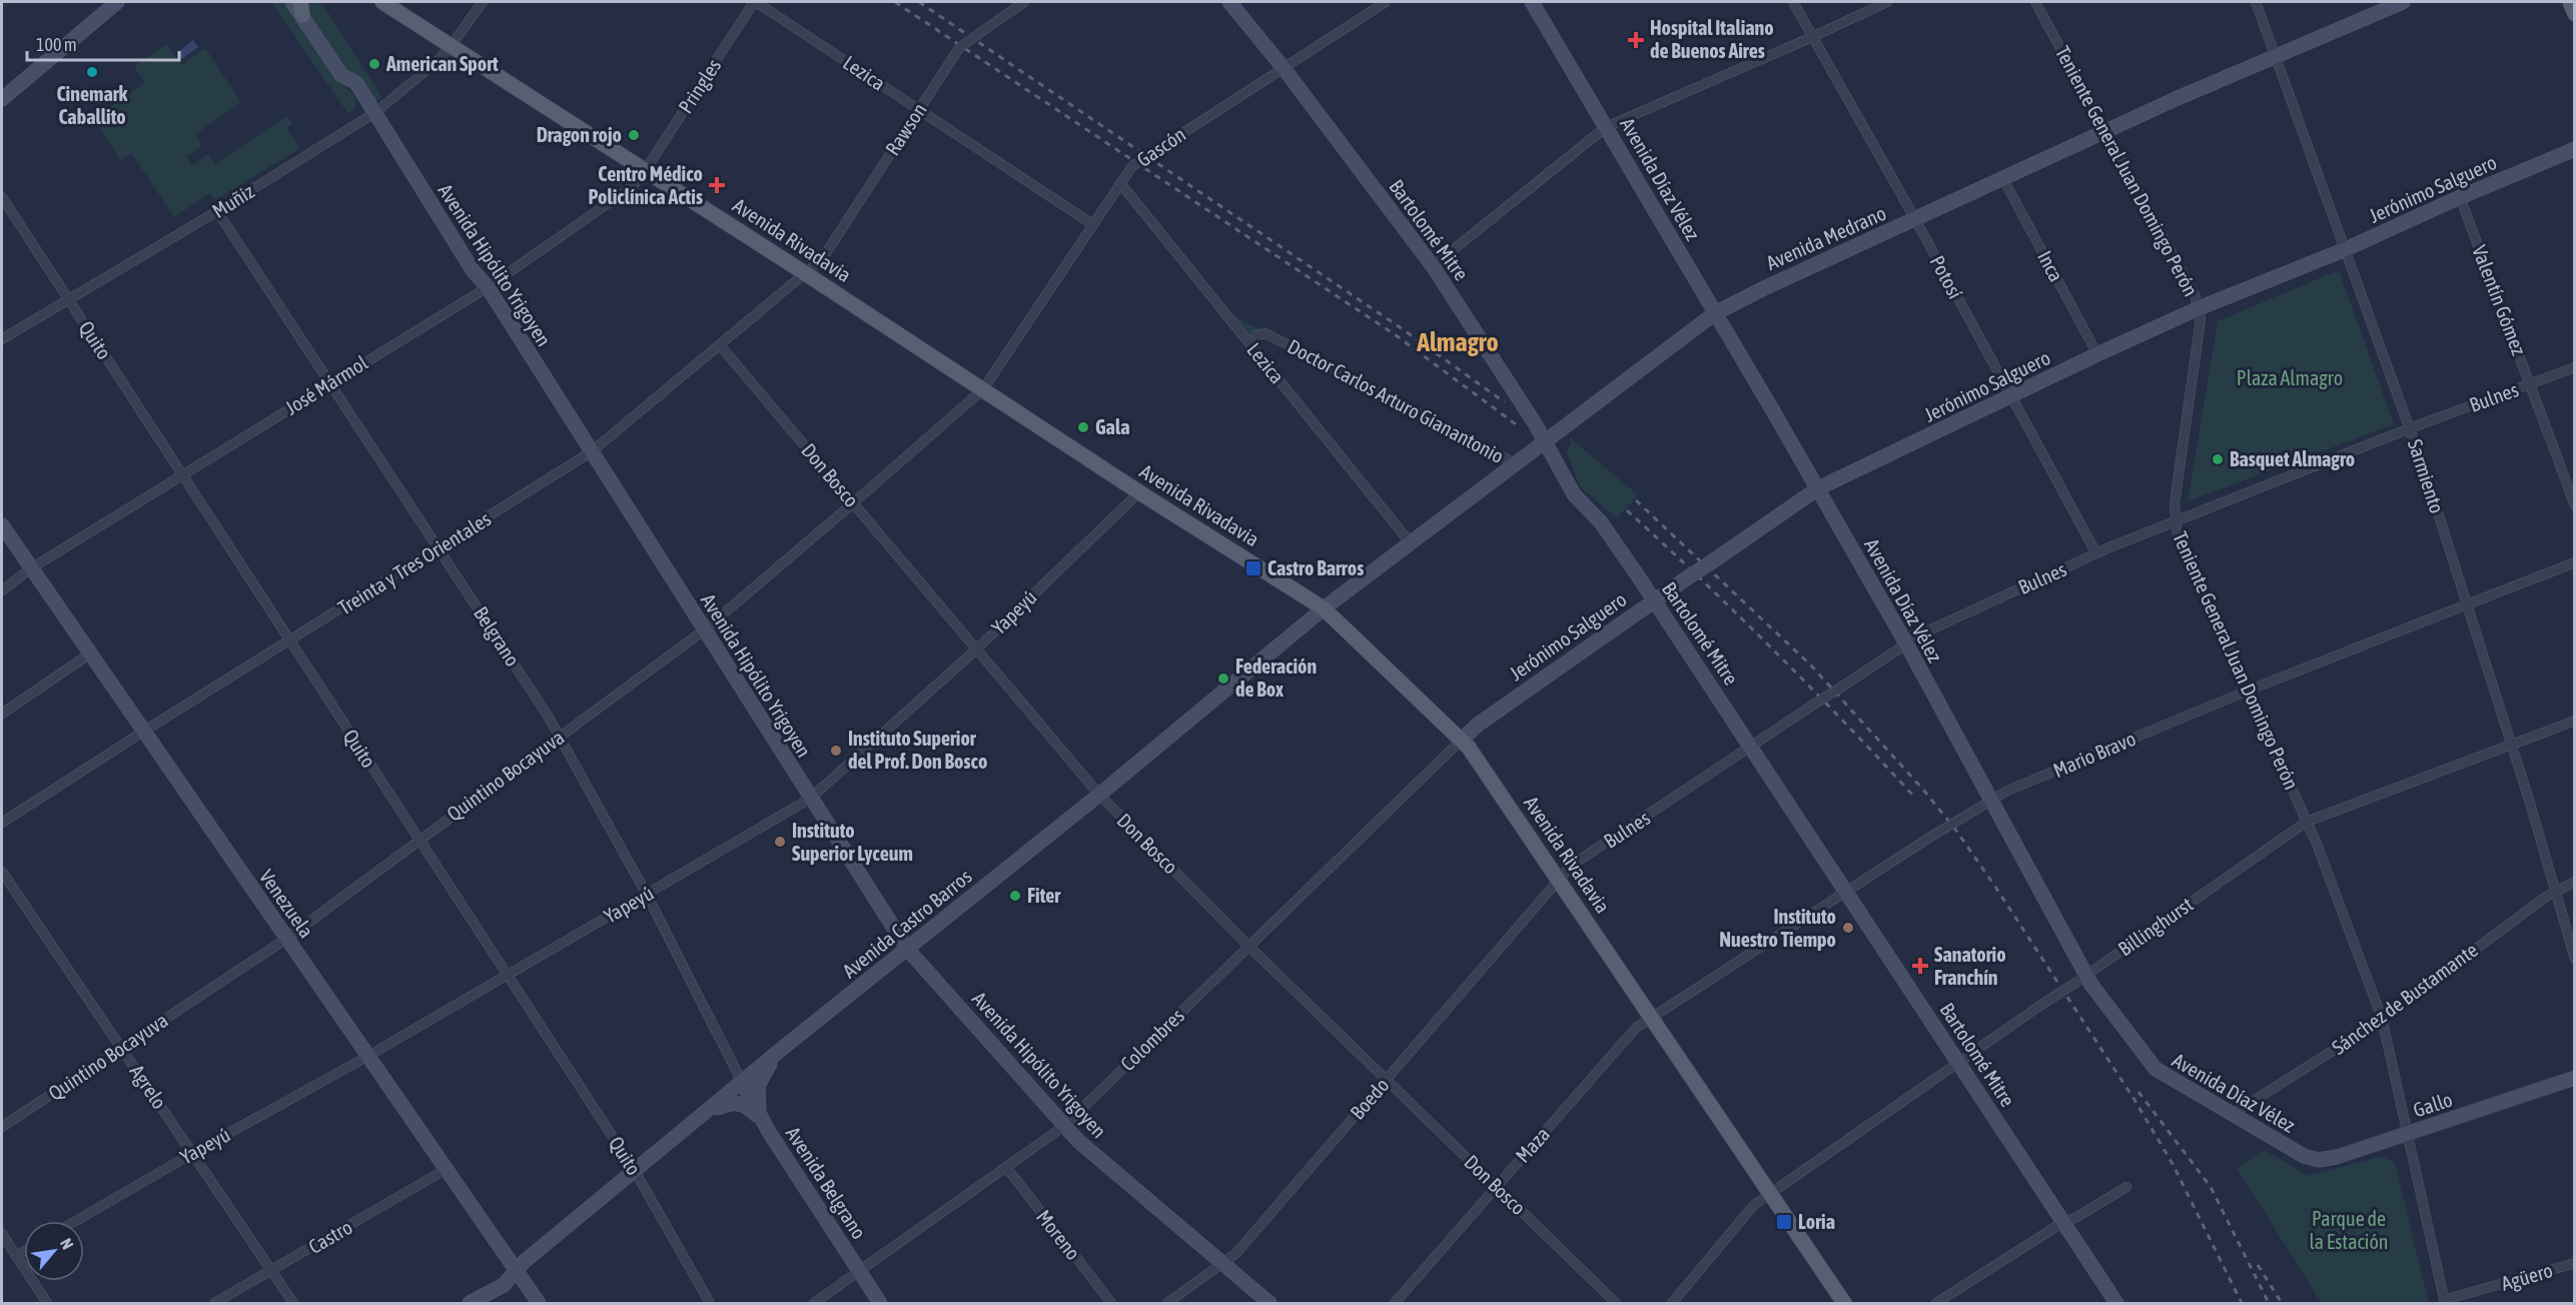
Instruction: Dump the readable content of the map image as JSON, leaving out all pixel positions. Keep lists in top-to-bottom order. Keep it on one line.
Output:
{"streets":{"main road":["Avenida Díaz Vélez","Jerónimo Salguero","Bartolomé Mitre","Avenida Medrano","Avenida Rivadavia","Avenida Hipólito Yrigoyen","Venezuela","Avenida Castro Barros","Gallo","Avenida Belgrano"],"street":["Lezica","Pringles","Rawson","Gascón","Teniente General Juan Domingo Perón","Muñiz","Inca","Potosí","Valentín Gómez","Quito","José Mármol","Bulnes","Doctor Carlos Arturo Gianantonio","Don Bosco","Sarmiento","Treinta y Tres Orientales","Yapeyú","Belgrano","Mario Bravo","Quintino Bocayuva","Billinghurst","Sánchez de Bustamante","Colombres","Agrelo","Boedo","Maza","Moreno","Castro","Agüero"]},"crossings":[["Lezica","Pringles"],["Lezica","Rawson"],["Lezica","Gascón"],["Lezica","Avenida Medrano"],["Lezica","Doctor Carlos Arturo Gianantonio"],["Pringles","Avenida Rivadavia"],["Pringles","José Mármol"],["Rawson","Avenida Rivadavia"],["Rawson","Treinta y Tres Orientales"],["Gascón","Bartolomé Mitre"],["Gascón","Avenida Rivadavia"],["Gascón","Quintino Bocayuva"],["Teniente General Juan Domingo Perón","Jerónimo Salguero"],["Teniente General Juan Domingo Perón","Avenida Medrano"],["Teniente General Juan Domingo Perón","Bulnes"],["Teniente General Juan Domingo Perón","Mario Bravo"],["Teniente General Juan Domingo Perón","Billinghurst"],["Teniente General Juan Domingo Perón","Sánchez de Bustamante"],["Teniente General Juan Domingo Perón","Gallo"],["Teniente General Juan Domingo Perón","Agüero"],["Avenida Díaz Vélez","Jerónimo Salguero"],["Avenida Díaz Vélez","Avenida Medrano"],["Avenida Díaz Vélez","Bulnes"],["Avenida Díaz Vélez","Mario Bravo"],["Avenida Díaz Vélez","Billinghurst"],["Avenida Díaz Vélez","Sánchez de Bustamante"],["Avenida Díaz Vélez","Gallo"],["Jerónimo Salguero","Bartolomé Mitre"],["Jerónimo Salguero","Avenida Rivadavia"],["Jerónimo Salguero","Inca"],["Jerónimo Salguero","Potosí"],["Jerónimo Salguero","Valentín Gómez"],["Jerónimo Salguero","Sarmiento"],["Jerónimo Salguero","Colombres"],["Muñiz","Avenida Rivadavia"],["Muñiz","Avenida Hipólito Yrigoyen"],["Muñiz","Quito"],["Muñiz","Belgrano"],["Bartolomé Mitre","Avenida Medrano"],["Bartolomé Mitre","Bulnes"],["Bartolomé Mitre","Mario Bravo"],["Bartolomé Mitre","Billinghurst"],["Avenida Medrano","Avenida Rivadavia"],["Avenida Medrano","Inca"],["Avenida Medrano","Potosí"],["Avenida Medrano","Doctor Carlos Arturo Gianantonio"],["Avenida Medrano","Sarmiento"],["Avenida Medrano","Avenida Castro Barros"],["Avenida Rivadavia","José Mármol"],["Avenida Rivadavia","Bulnes"],["Avenida Rivadavia","Treinta y Tres Orientales"],["Avenida Rivadavia","Yapeyú"],["Avenida Rivadavia","Mario Bravo"],["Avenida Rivadavia","Quintino Bocayuva"],["Avenida Rivadavia","Avenida Castro Barros"],["Avenida Rivadavia","Billinghurst"],["Avenida Rivadavia","Colombres"],["Avenida Rivadavia","Boedo"],["Avenida Rivadavia","Maza"],["Avenida Hipólito Yrigoyen","José Mármol"],["Avenida Hipólito Yrigoyen","Treinta y Tres Orientales"],["Avenida Hipólito Yrigoyen","Yapeyú"],["Avenida Hipólito Yrigoyen","Quintino Bocayuva"],["Avenida Hipólito Yrigoyen","Avenida Castro Barros"],["Avenida Hipólito Yrigoyen","Colombres"],["Avenida Hipólito Yrigoyen","Boedo"],["Potosí","Bulnes"],["Valentín Gómez","Bulnes"],["Quito","José Mármol"],["Quito","Treinta y Tres Orientales"],["Quito","Yapeyú"],["Quito","Quintino Bocayuva"],["Quito","Avenida Castro Barros"],["José Mármol","Belgrano"],["José Mármol","Venezuela"],["Bulnes","Sarmiento"],["Bulnes","Boedo"],["Don Bosco","Treinta y Tres Orientales"],["Don Bosco","Yapeyú"],["Don Bosco","Quintino Bocayuva"],["Don Bosco","Avenida Castro Barros"],["Don Bosco","Colombres"],["Don Bosco","Boedo"],["Don Bosco","Maza"],["Sarmiento","Mario Bravo"],["Sarmiento","Billinghurst"],["Sarmiento","Sánchez de Bustamante"],["Treinta y Tres Orientales","Belgrano"],["Treinta y Tres Orientales","Venezuela"],["Yapeyú","Belgrano"],["Yapeyú","Venezuela"],["Yapeyú","Agrelo"],["Belgrano","Quintino Bocayuva"],["Belgrano","Avenida Castro Barros"],["Belgrano","Avenida Belgrano"],["Mario Bravo","Maza"],["Quintino Bocayuva","Venezuela"],["Quintino Bocayuva","Agrelo"],["Venezuela","Avenida Castro Barros"],["Venezuela","Castro"],["Avenida Castro Barros","Avenida Belgrano"],["Colombres","Avenida Belgrano"],["Colombres","Moreno"],["Agrelo","Castro"]],"districts":["Almagro"],"parks":["Plaza Almagro","Parque de la Estación"],"places":{"health":["Hospital Italiano de Buenos Aires","Centro Médico Policlínica Actis","Sanatorio Franchín"],"other":["American Sport","Cinemark Caballito","Dragon rojo","Gala","Basquet Almagro","Federación de Box","Instituto Superior del Prof. Don Bosco","Instituto Superior Lyceum","Fiter","Instituto Nuestro Tiempo"],"transit":["Castro Barros","Loria"]},"scale_bar":"100 m","north":"top right"}
